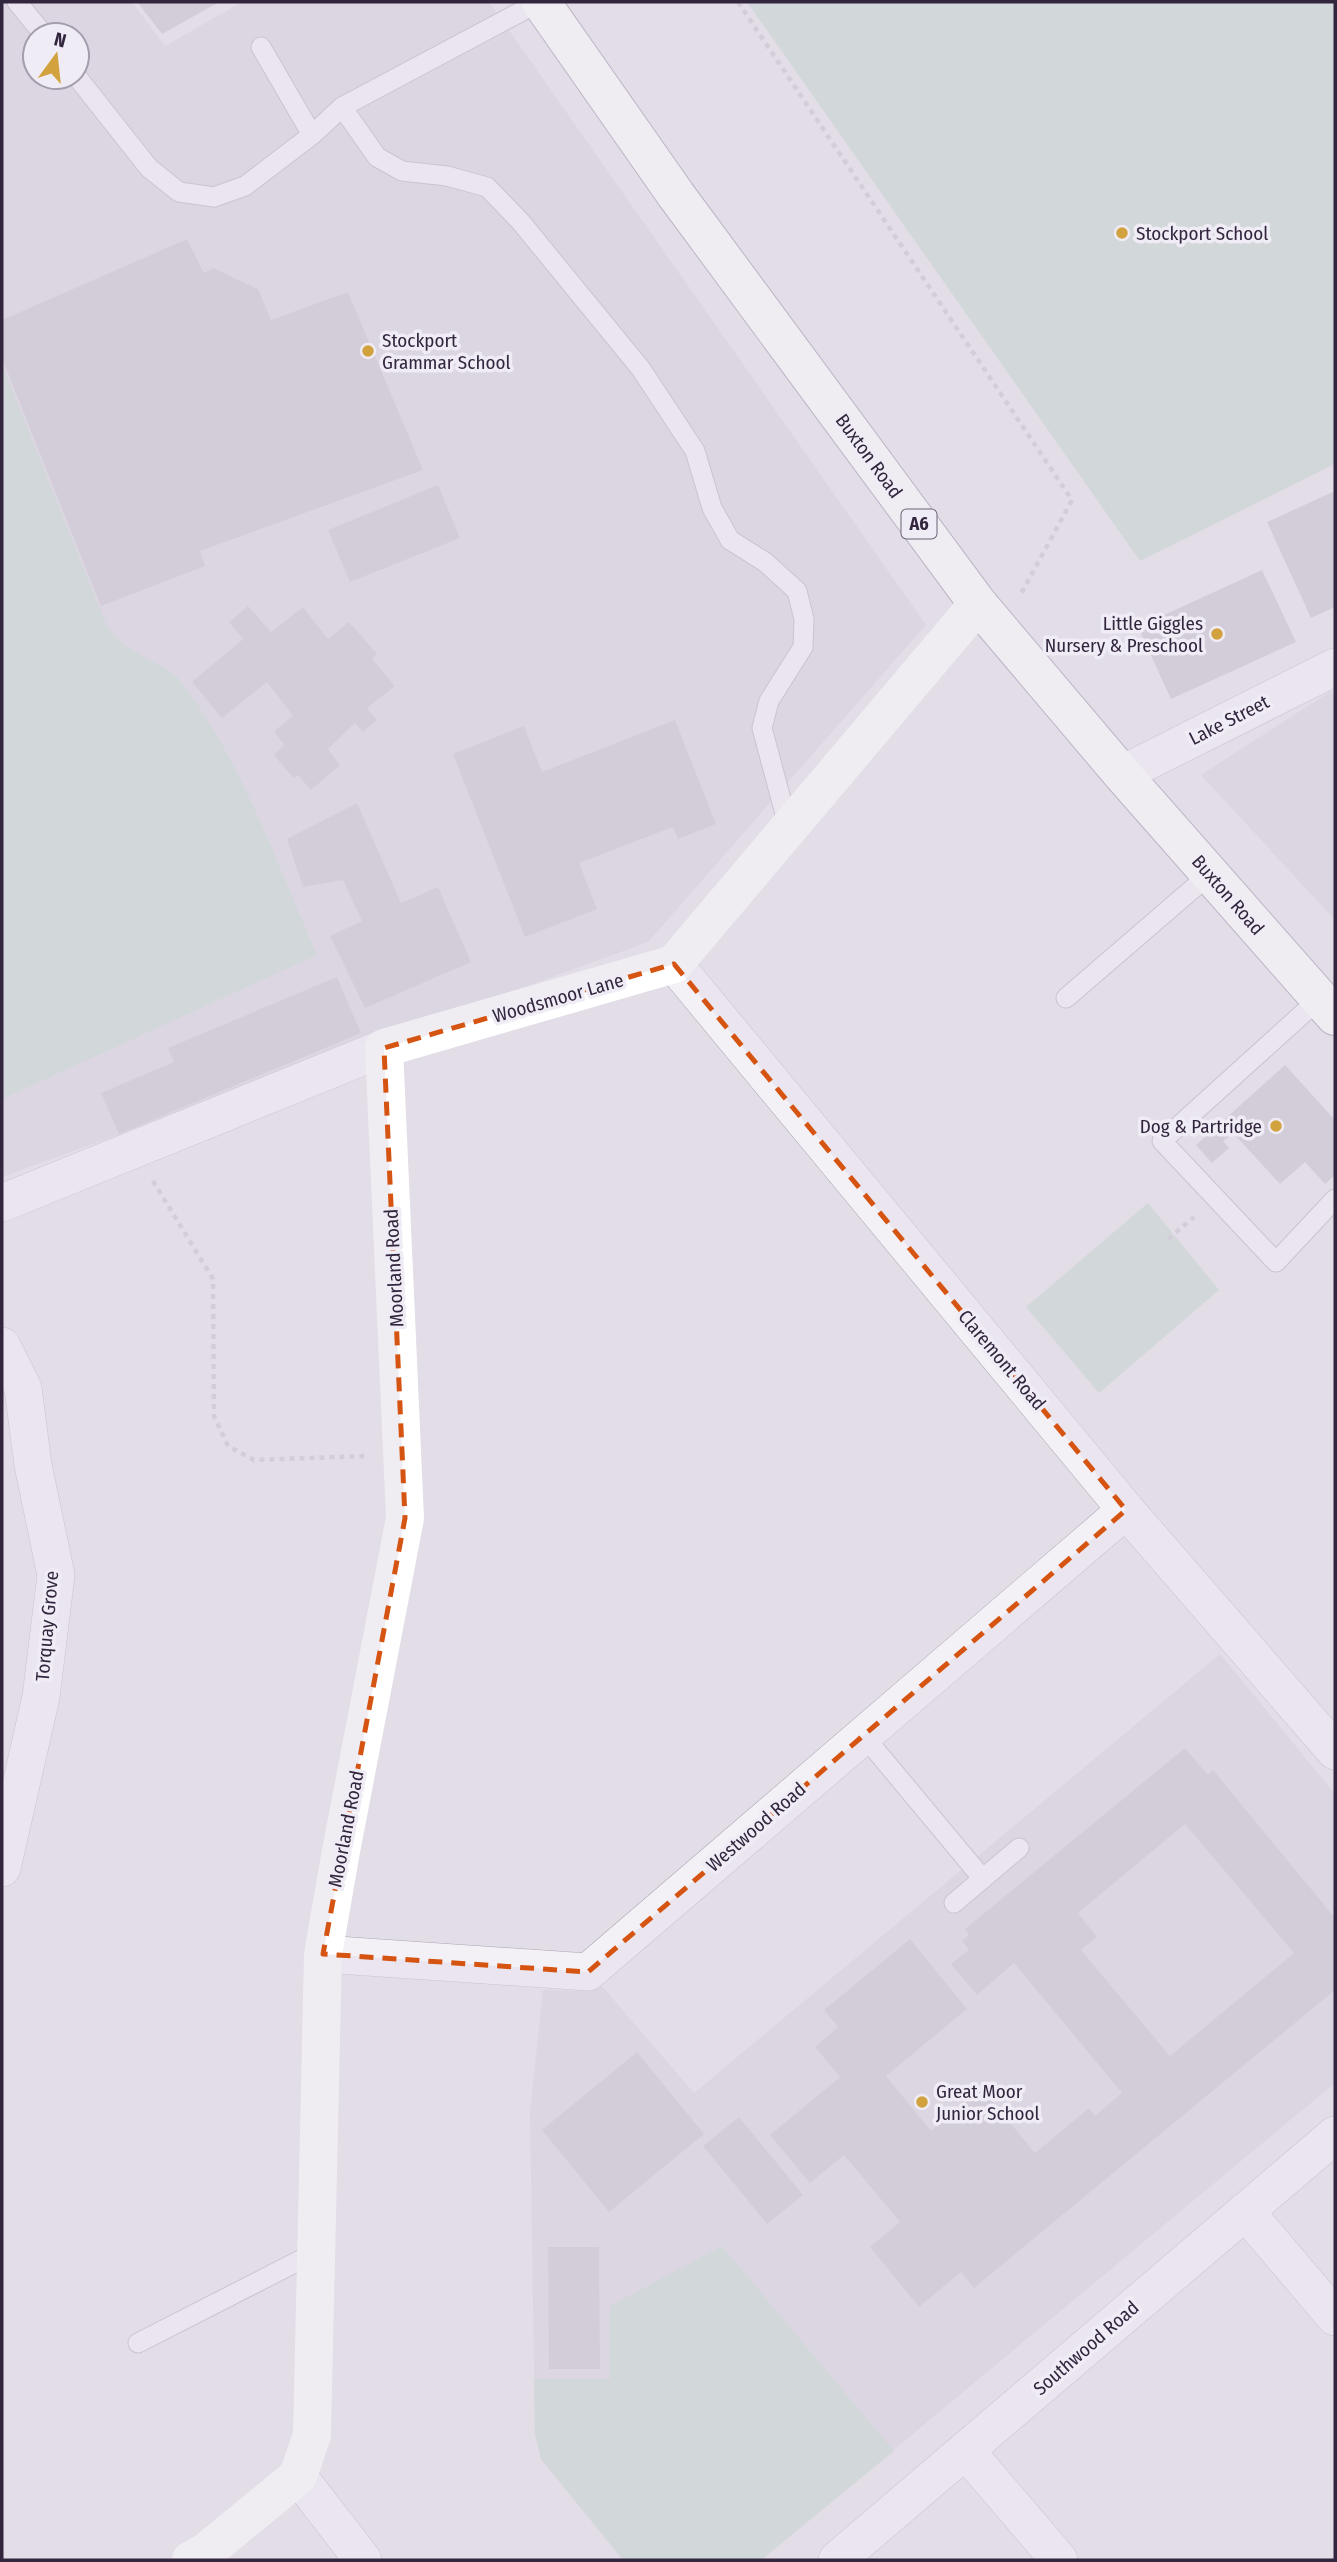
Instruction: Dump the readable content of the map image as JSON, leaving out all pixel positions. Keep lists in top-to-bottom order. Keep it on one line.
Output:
{"streets":{"main road":["Buxton Road","A6","Woodsmoor Lane","Moorland Road"],"street":["Lake Street","Claremont Road","Torquay Grove","Westwood Road","Southwood Road"]},"crossings":[["Buxton Road","Lake Street"],["Woodsmoor Lane","Moorland Road"],["Woodsmoor Lane","Claremont Road"],["Moorland Road","Westwood Road"],["Claremont Road","Westwood Road"]],"places":["Stockport School","Stockport Grammar School","Little Giggles Nursery & Preschool","Dog & Partridge","Great Moor Junior School"],"north":"top"}
